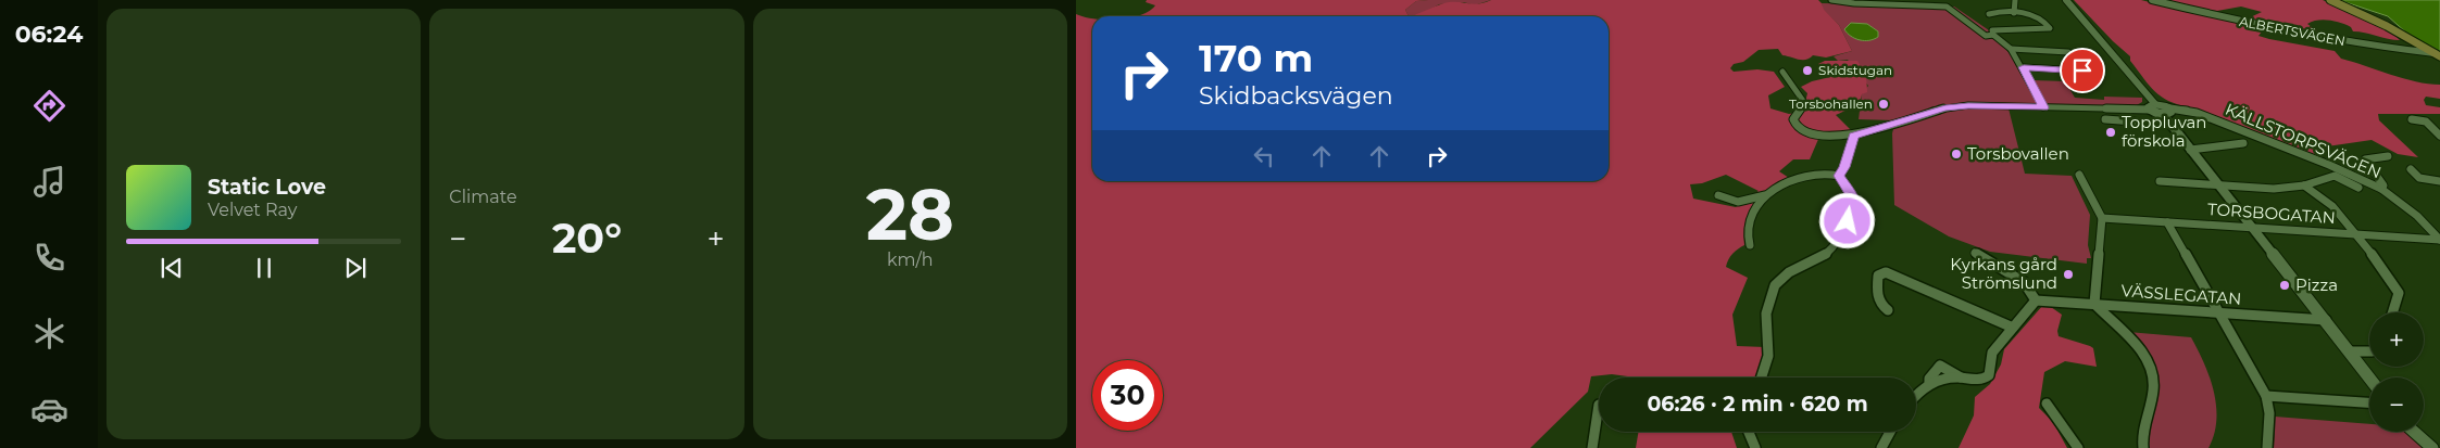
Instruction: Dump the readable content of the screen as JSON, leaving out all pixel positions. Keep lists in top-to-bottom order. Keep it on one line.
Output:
{"streets":{"street":["ALBERTSVÄGEN","KÄLLSTORPSVÄGEN","TORSBOGATAN","VÄSSLEGATAN"]},"crossings":[["KÄLLSTORPSVÄGEN","TORSBOGATAN"]],"places":["Skidstugan","Torsbohallen","Toppluvan förskola","Torsbovallen","Kyrkans gård Strömslund","Pizza"],"page":{"tabs":"06:24","tile":["Climate",["28","km/h"]],"turn":["170 m","Skidbacksvägen"],"song":["Static Love","Velvet Ray"],"heat":["−","20°","+"],"map_buttons":["+","−"],"limit":"30","trip":"06:26 · 2 min · 620 m"}}
